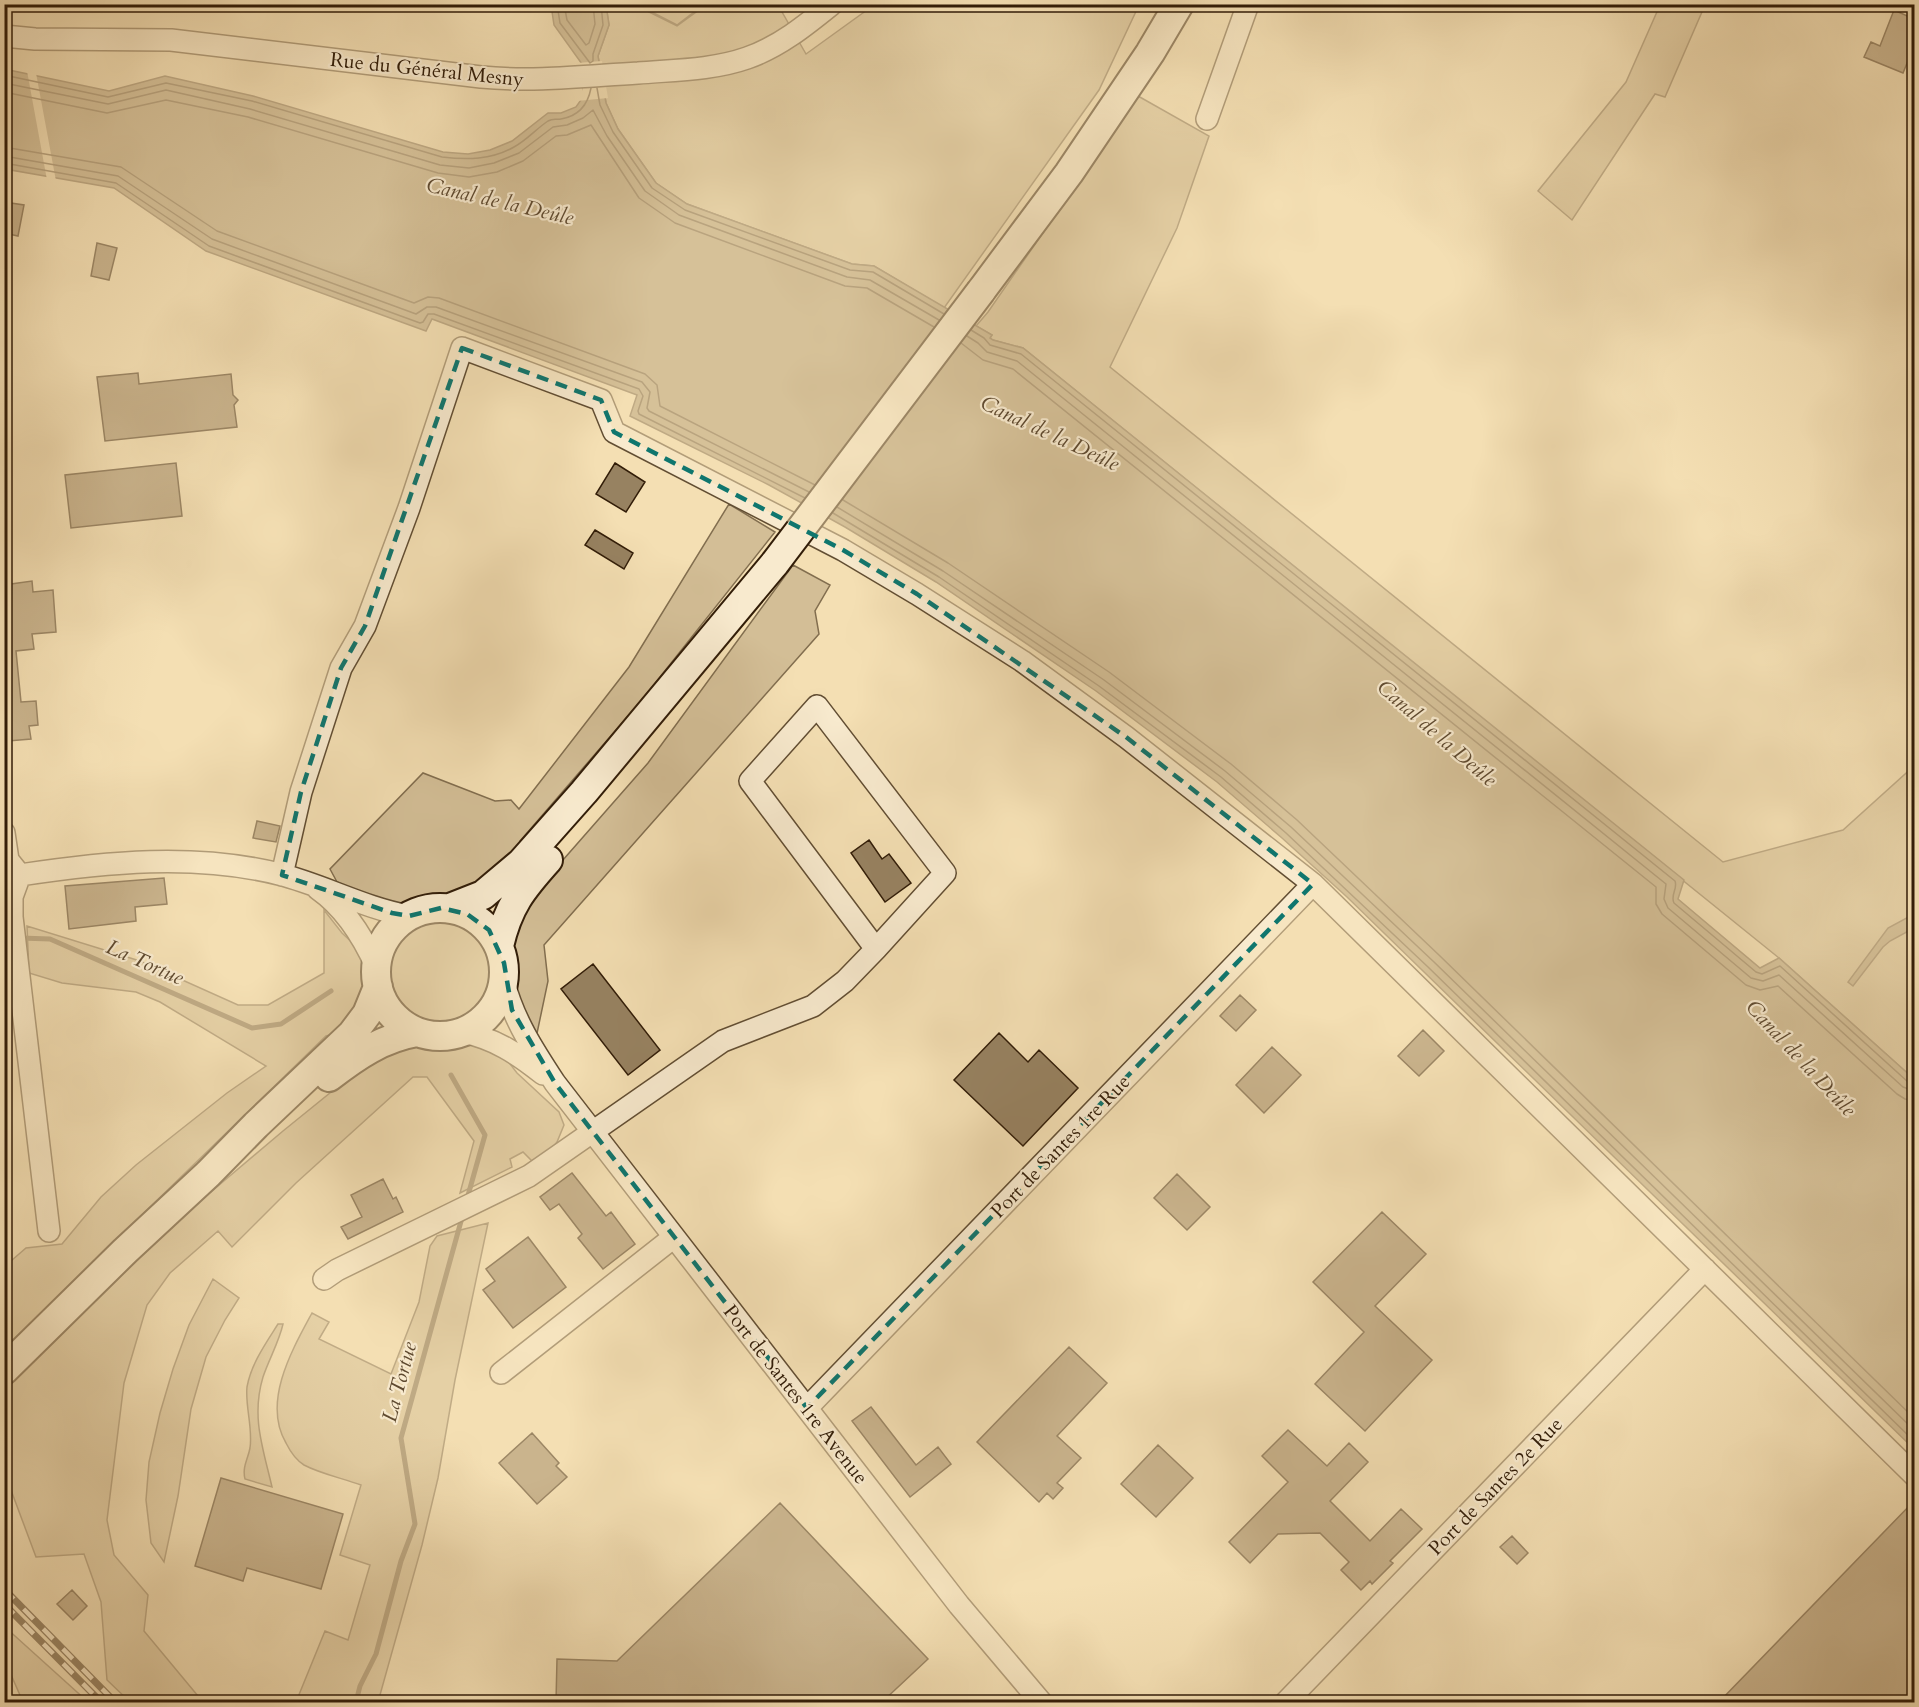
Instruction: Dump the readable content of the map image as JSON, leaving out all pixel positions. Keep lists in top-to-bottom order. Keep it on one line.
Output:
{"streets":{"street":["Rue du Général Mesny","Port de Santes 1re Rue","Port de Santes 1re Avenue","Port de Santes 2e Rue"]},"crossings":[["Port de Santes 1re Rue","Port de Santes 1re Avenue"]],"water":["Canal de la Deûle","La Tortue"]}
